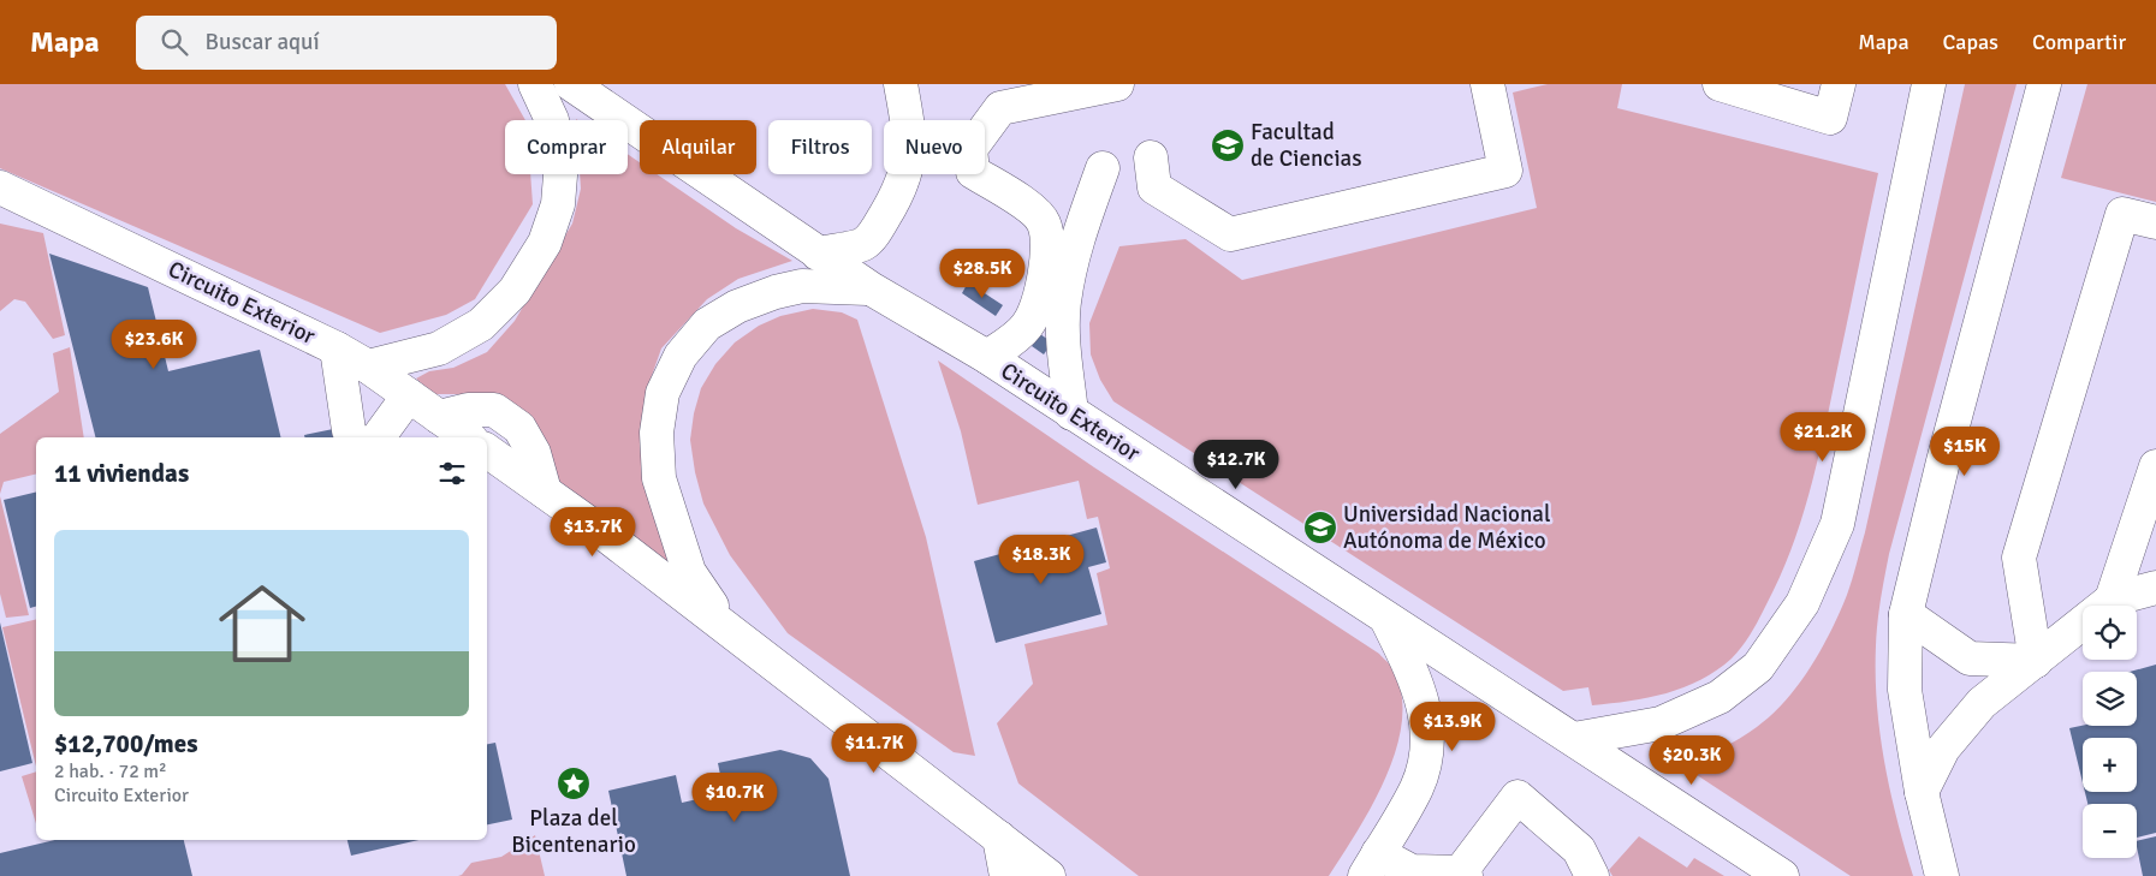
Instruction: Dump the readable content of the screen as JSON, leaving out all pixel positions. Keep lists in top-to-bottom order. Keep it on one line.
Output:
{"streets":{"street":["Circuito Exterior"]},"places":{"school or university":["Facultad de Ciencias","Universidad Nacional Autónoma de México"],"place":["Plaza del Bicentenario"]},"page":{"header":"Mapa","search":"Buscar aquí","nav":["Mapa","Capas","Compartir"],"chip":["Comprar","Alquilar","Filtros","Nuevo"],"price":["$28.5K","$23.6K","$21.2K","$15K","$12.7K","$13.7K","$18.3K","$13.9K","$11.7K","$20.3K","$10.7K"],"heading":"11 viviendas","list":[{"name":"$12,700/mes","note":"2 hab. · 72 m² · Circuito Exterior"}],"map_buttons":["+","−"]}}
